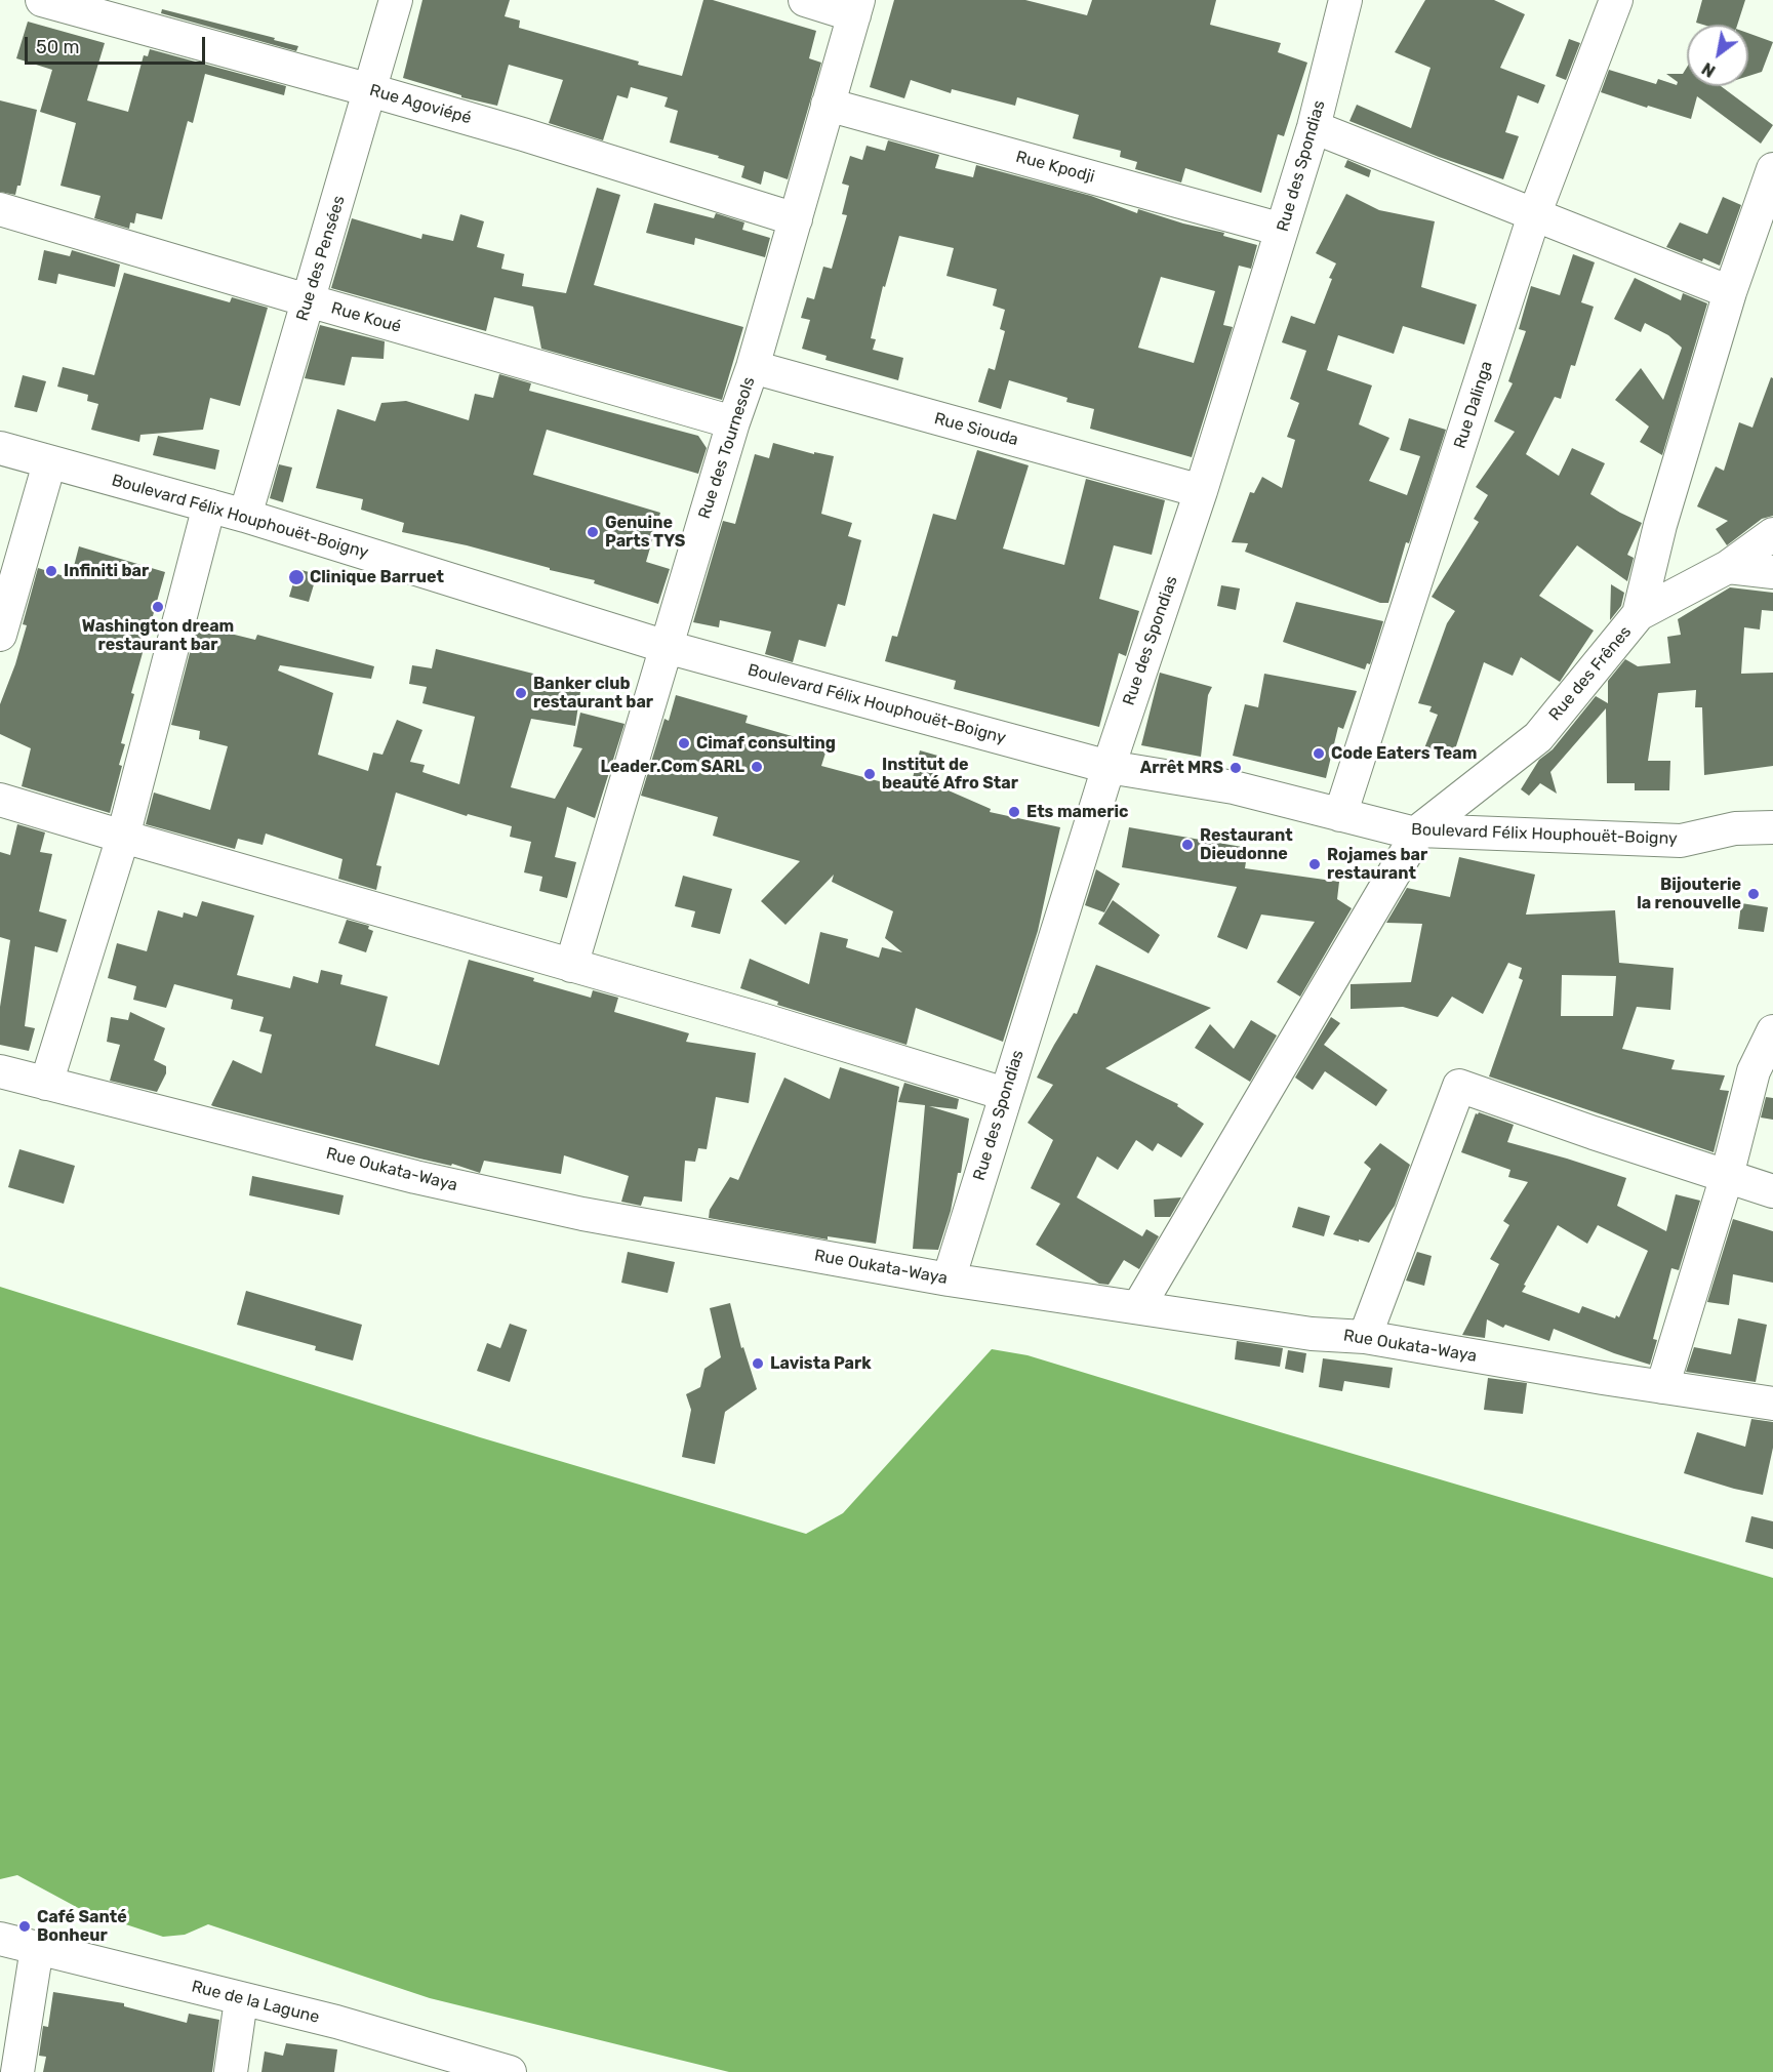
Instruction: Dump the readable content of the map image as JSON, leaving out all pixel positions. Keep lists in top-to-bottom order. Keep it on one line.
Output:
{"streets":{"street":["Rue Agoviépé","Rue des Spondias","Rue Kpodji","Rue des Pensées","Rue Koué","Rue Dalinga","Rue Siouda","Rue des Tournesols","Boulevard Félix Houphouët-Boigny","Rue des Frênes","Rue Oukata-Waya","Rue de la Lagune"]},"crossings":[["Rue Agoviépé","Rue des Pensées"],["Rue Agoviépé","Rue des Tournesols"],["Rue des Spondias","Rue Kpodji"],["Rue des Spondias","Rue Siouda"],["Rue des Spondias","Boulevard Félix Houphouët-Boigny"],["Rue des Spondias","Rue Oukata-Waya"],["Rue Kpodji","Rue des Tournesols"],["Rue des Pensées","Rue Koué"],["Rue des Pensées","Boulevard Félix Houphouët-Boigny"],["Rue Koué","Rue des Tournesols"],["Rue Dalinga","Boulevard Félix Houphouët-Boigny"],["Rue Siouda","Rue des Tournesols"],["Rue des Tournesols","Boulevard Félix Houphouët-Boigny"],["Boulevard Félix Houphouët-Boigny","Rue des Frênes"]],"places":["Genuine Parts TYS","Infiniti bar","Clinique Barruet","Washington dream restaurant bar","Banker club restaurant bar","Cimaf consulting","Code Eaters Team","Leader.Com SARL","Arrêt MRS","Institut de beauté Afro Star","Ets mameric","Restaurant Dieudonne","Rojames bar restaurant","Bijouterie la renouvelle","Lavista Park","Café Santé Bonheur"],"scale_bar":"50 m","north":"bottom left"}
